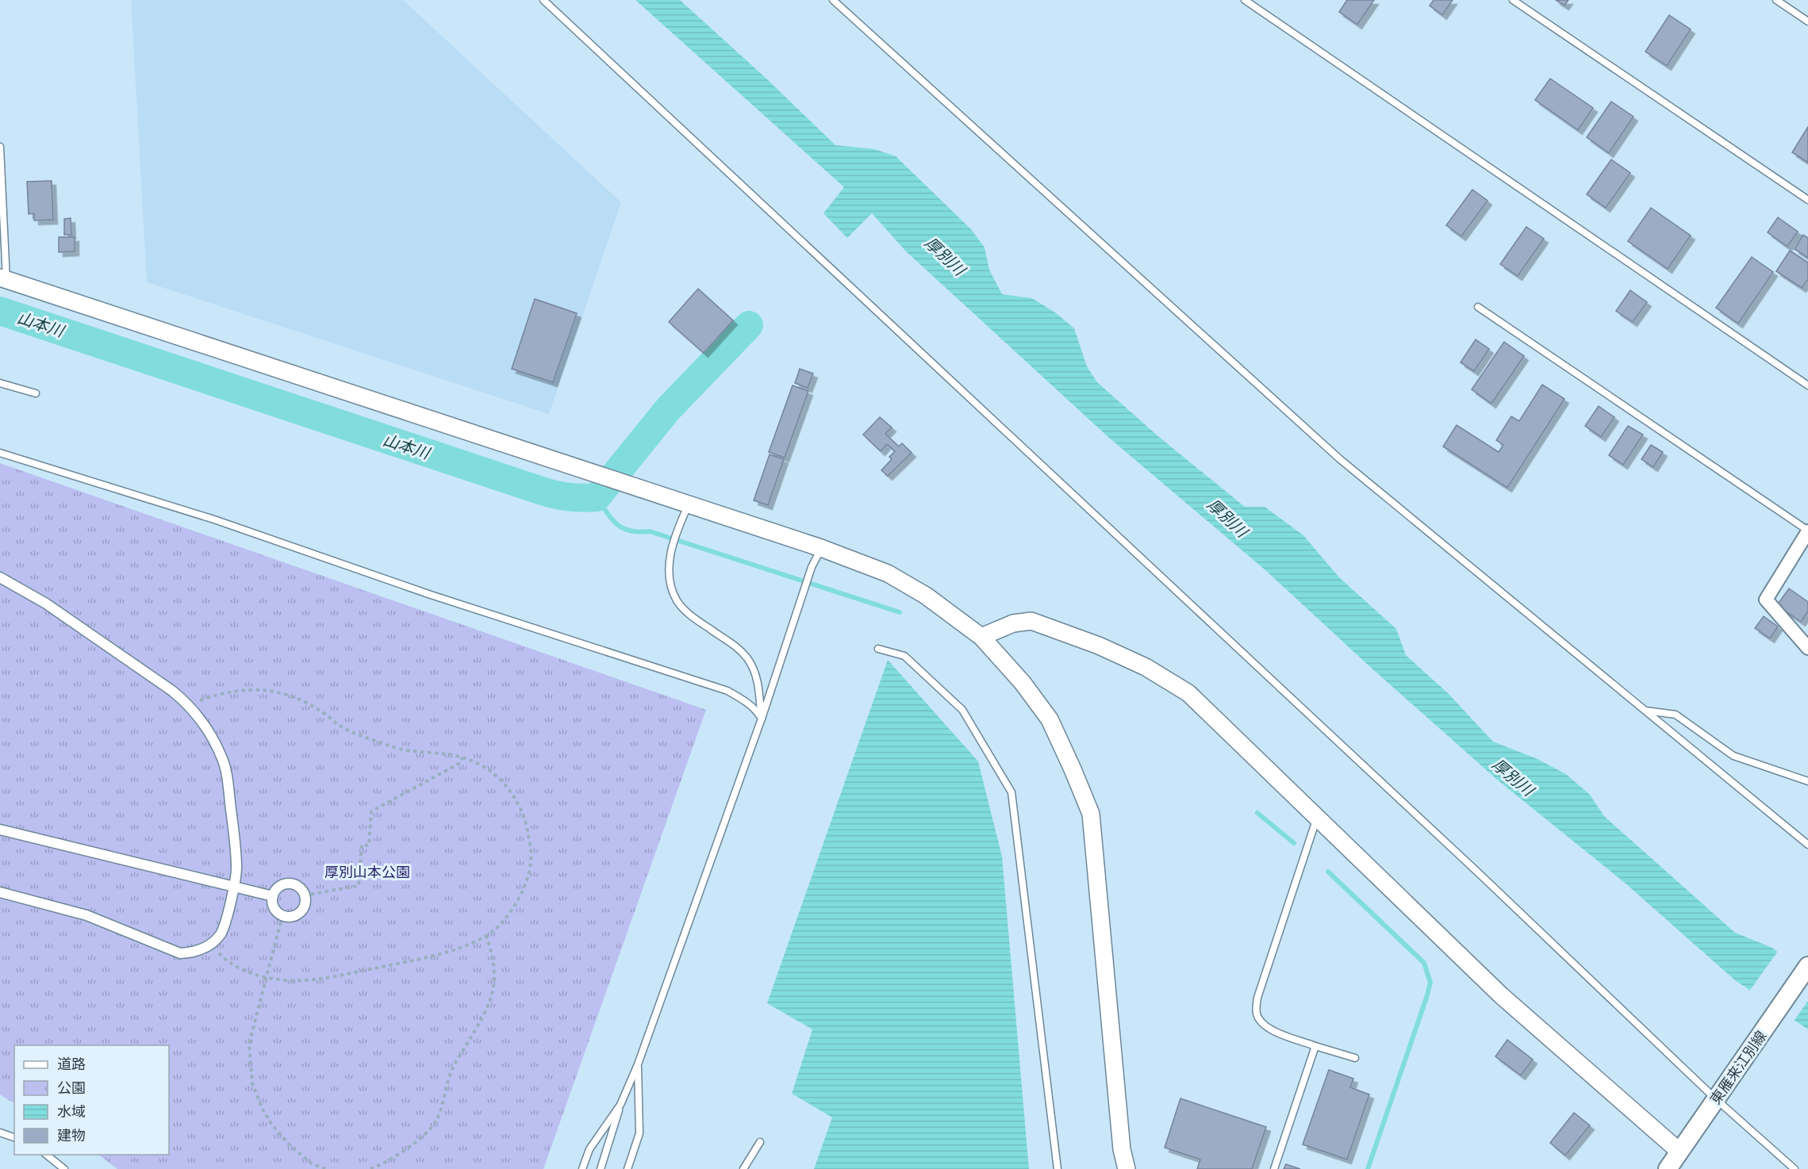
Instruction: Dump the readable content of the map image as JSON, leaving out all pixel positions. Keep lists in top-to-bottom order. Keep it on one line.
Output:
{"streets":{"main road":["東雁来江別線"]},"water":["厚別川","山本川"],"parks":["厚別山本公園"],"legend":["道路","公園","水域","建物"]}
